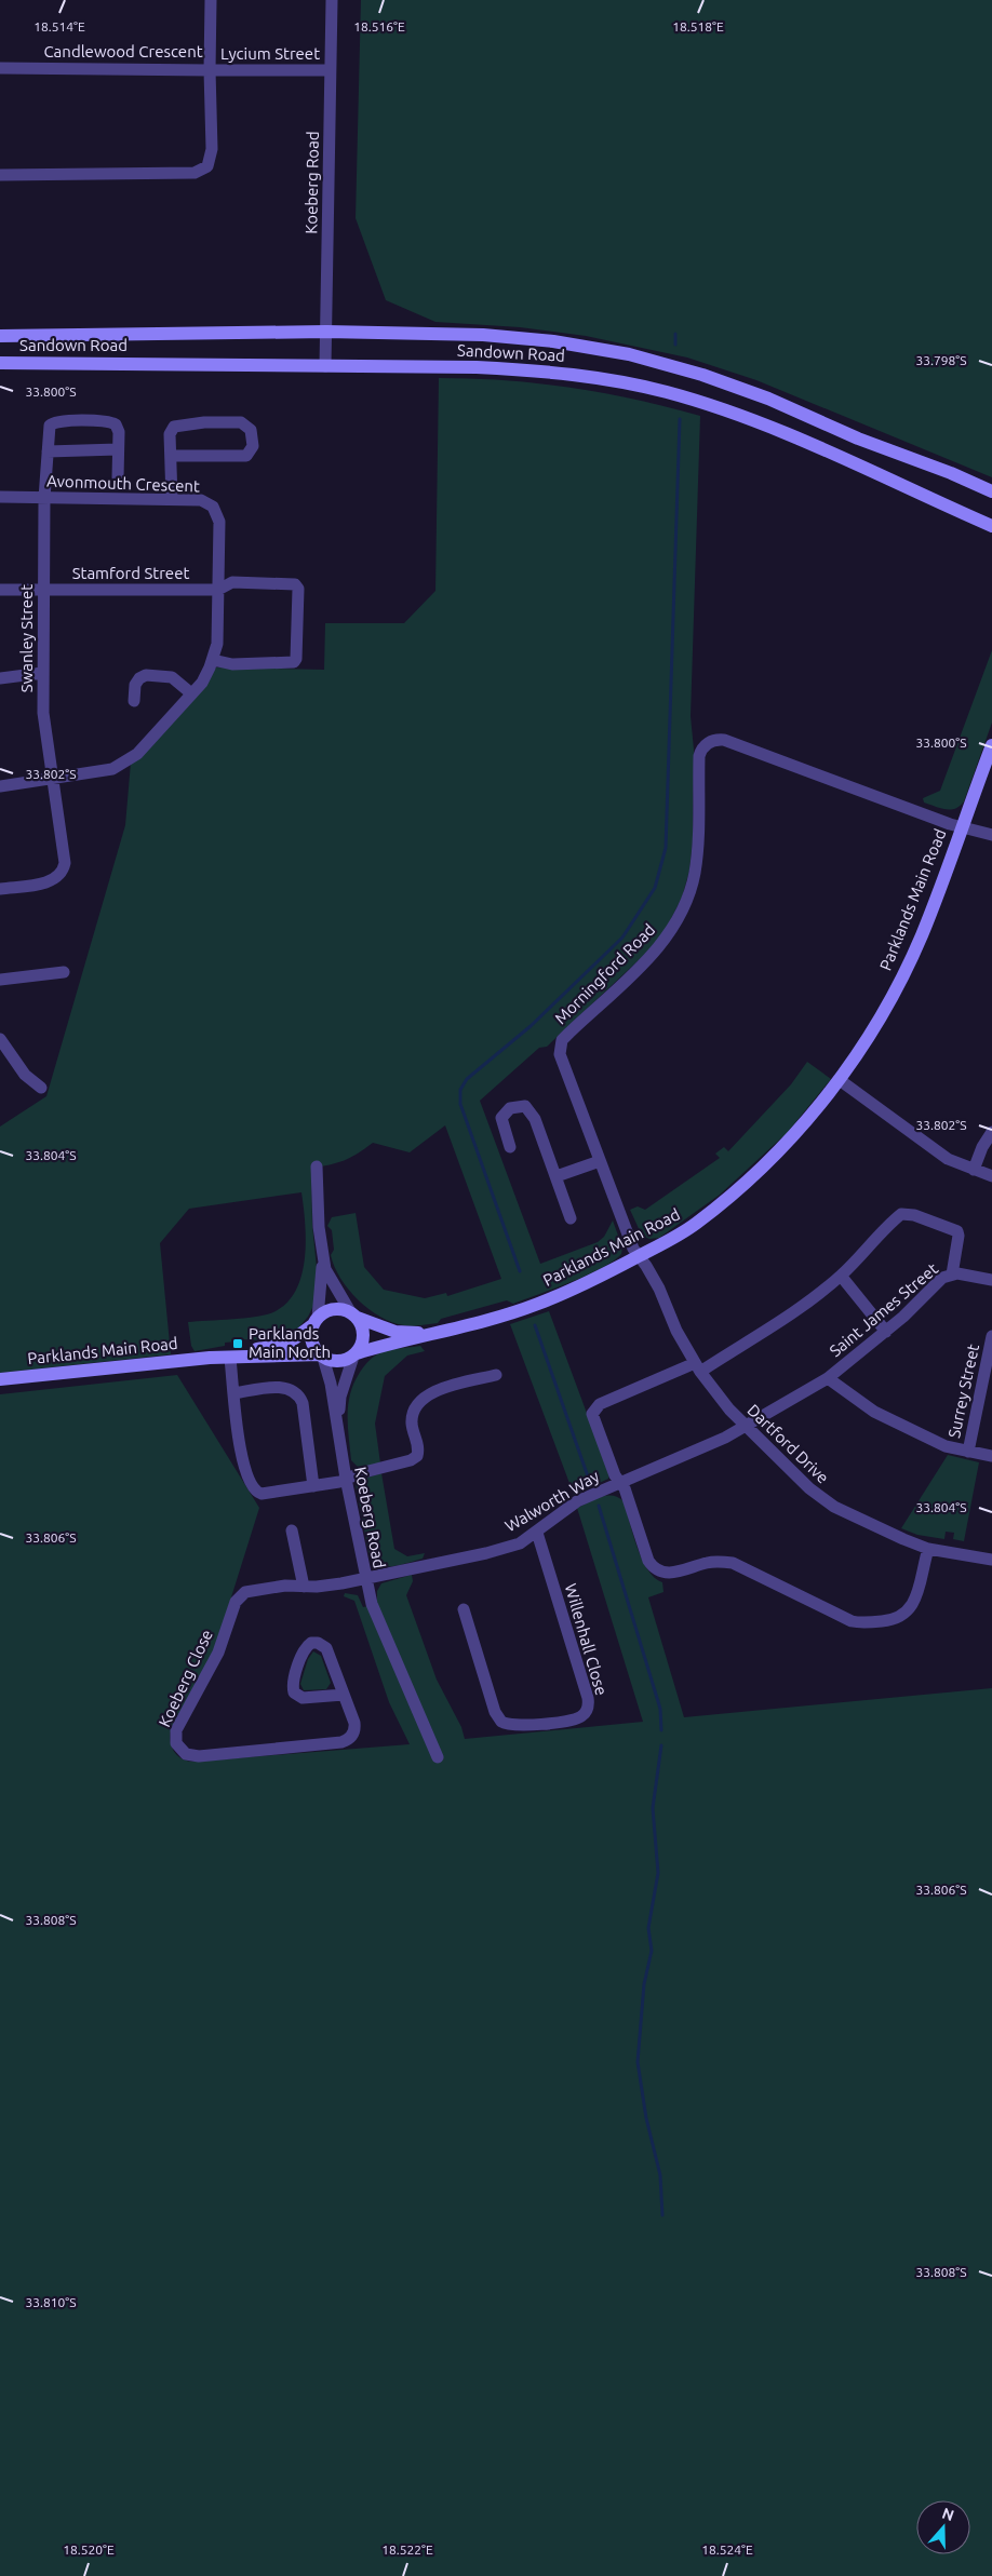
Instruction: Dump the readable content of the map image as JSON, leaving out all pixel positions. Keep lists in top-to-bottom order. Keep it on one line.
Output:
{"streets":{"main road":["Sandown Road","Parklands Main Road"],"street":["Candlewood Crescent","Lycium Street","Koeberg Road","Avonmouth Crescent","Stamford Street","Swanley Street","Morningford Road","Saint James Street","Surrey Street","Dartford Drive","Walworth Way","Willenhall Close","Koeberg Close"]},"crossings":[["Candlewood Crescent","Lycium Street"],["Lycium Street","Koeberg Road"],["Koeberg Road","Sandown Road"],["Koeberg Road","Parklands Main Road"],["Koeberg Road","Walworth Way"],["Koeberg Road","Koeberg Close"],["Avonmouth Crescent","Stamford Street"],["Avonmouth Crescent","Swanley Street"],["Stamford Street","Swanley Street"],["Parklands Main Road","Morningford Road"],["Parklands Main Road","Dartford Drive"],["Morningford Road","Dartford Drive"],["Saint James Street","Dartford Drive"],["Saint James Street","Walworth Way"],["Dartford Drive","Walworth Way"],["Walworth Way","Willenhall Close"],["Walworth Way","Koeberg Close"]],"places":{"transit":["Parklands Main North"]},"north":"top","coordinates":["18.516°E","18.514°E","18.518°E","33.798°S","33.800°S","33.802°S","33.804°S","33.806°S","33.808°S","33.810°S","18.520°E","18.522°E","18.524°E"]}
